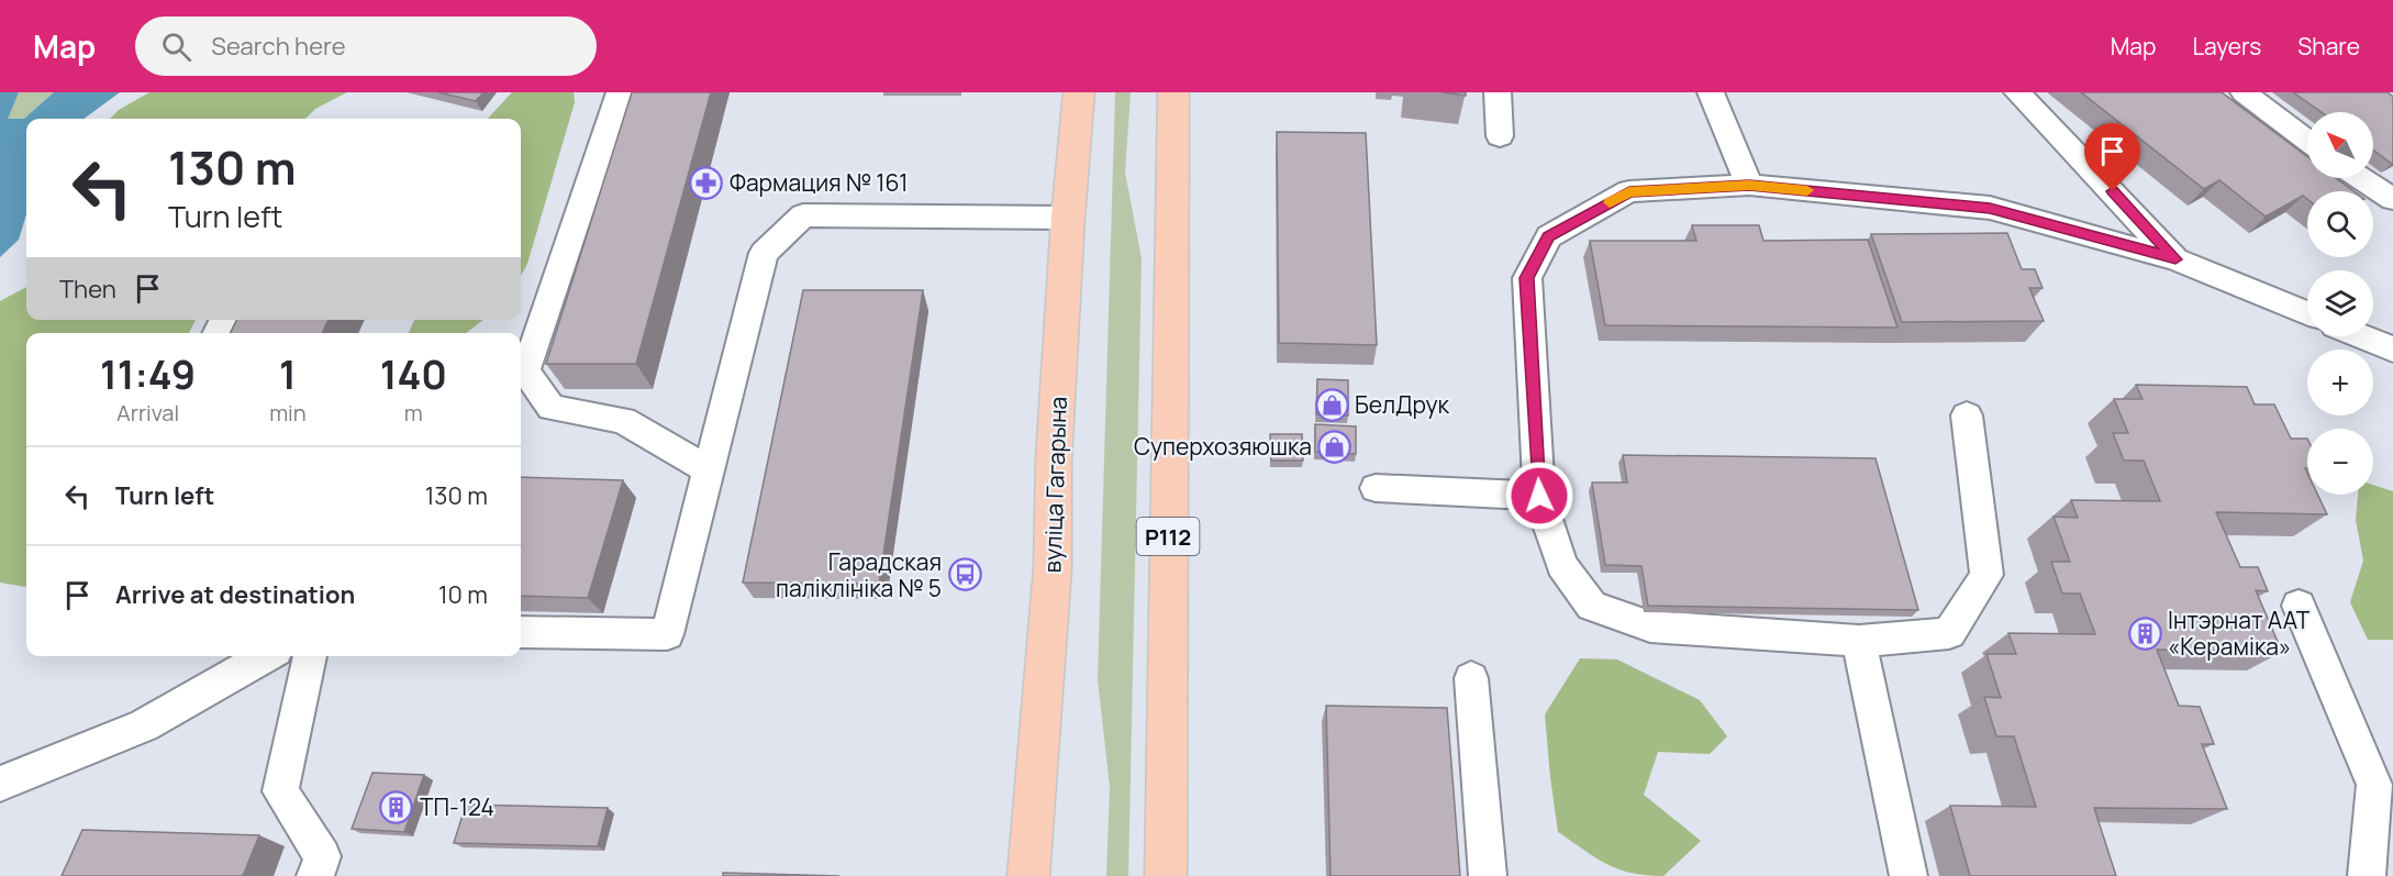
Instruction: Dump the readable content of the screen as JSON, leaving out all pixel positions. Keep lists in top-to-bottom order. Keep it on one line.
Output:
{"streets":{"main road":["вуліца Гагарына","Р112"]},"places":{"pharmacy":["Фармация № 161"],"shop":["БелДрук","Суперхозяюшка"],"bus stop":["Гарадская паліклініка № 5"],"building":["Інтэрнат ААТ «Кераміка»","ТП-124"]},"north":"top left","page":{"header":"Map","search":"Search here","nav":["Map","Layers","Share"],"map_buttons":["+","−"],"turn":["130 m","Turn left"],"then":"Then","eta":["11:49","Arrival","1","min","140","m"],"list":[{"name":"Turn left","value":"130 m"},{"name":"Arrive at destination","value":"10 m"}]}}
